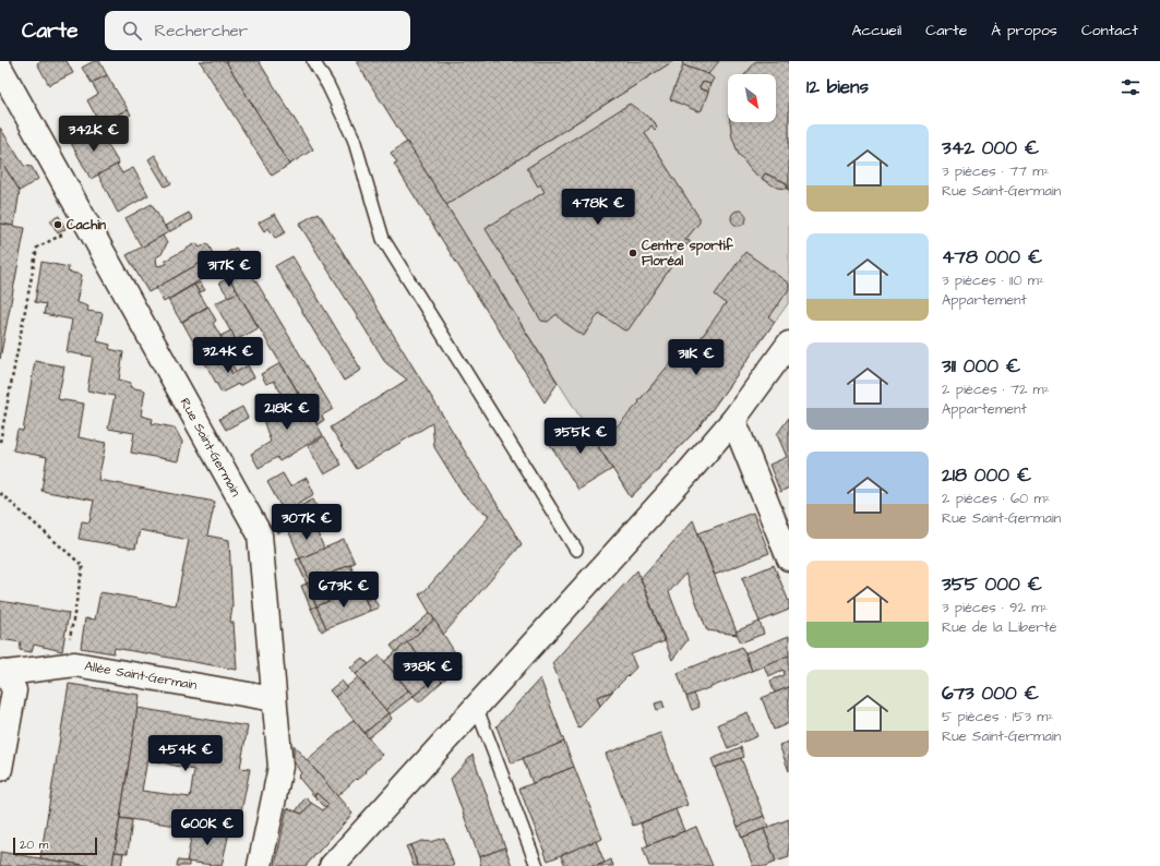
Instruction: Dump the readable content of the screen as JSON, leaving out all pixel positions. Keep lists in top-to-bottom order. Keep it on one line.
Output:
{"streets":{"street":["Rue Saint-Germain","Allée Saint-Germain"]},"crossings":[["Rue Saint-Germain","Allée Saint-Germain"]],"places":["Cachin","Centre sportif Floréal"],"scale_bar":"20 m","north":"bottom right","page":{"header":"Carte","search":"Rechercher","nav":["Accueil","Carte","À propos","Contact"],"heading":"12 biens","list":[{"name":"342 000 €","note":"3 pièces · 77 m² · Rue Saint-Germain"},{"name":"478 000 €","note":"3 pièces · 110 m² · Appartement"},{"name":"311 000 €","note":"2 pièces · 72 m² · Appartement"},{"name":"218 000 €","note":"2 pièces · 60 m² · Rue Saint-Germain"},{"name":"355 000 €","note":"3 pièces · 92 m² · Rue de la Liberté"},{"name":"673 000 €","note":"5 pièces · 153 m² · Rue Saint-Germain"}],"price":["342K €","478K €","317K €","324K €","311K €","218K €","355K €","307K €","673K €","338K €","454K €","600K €"],"scale":"20 m"}}
